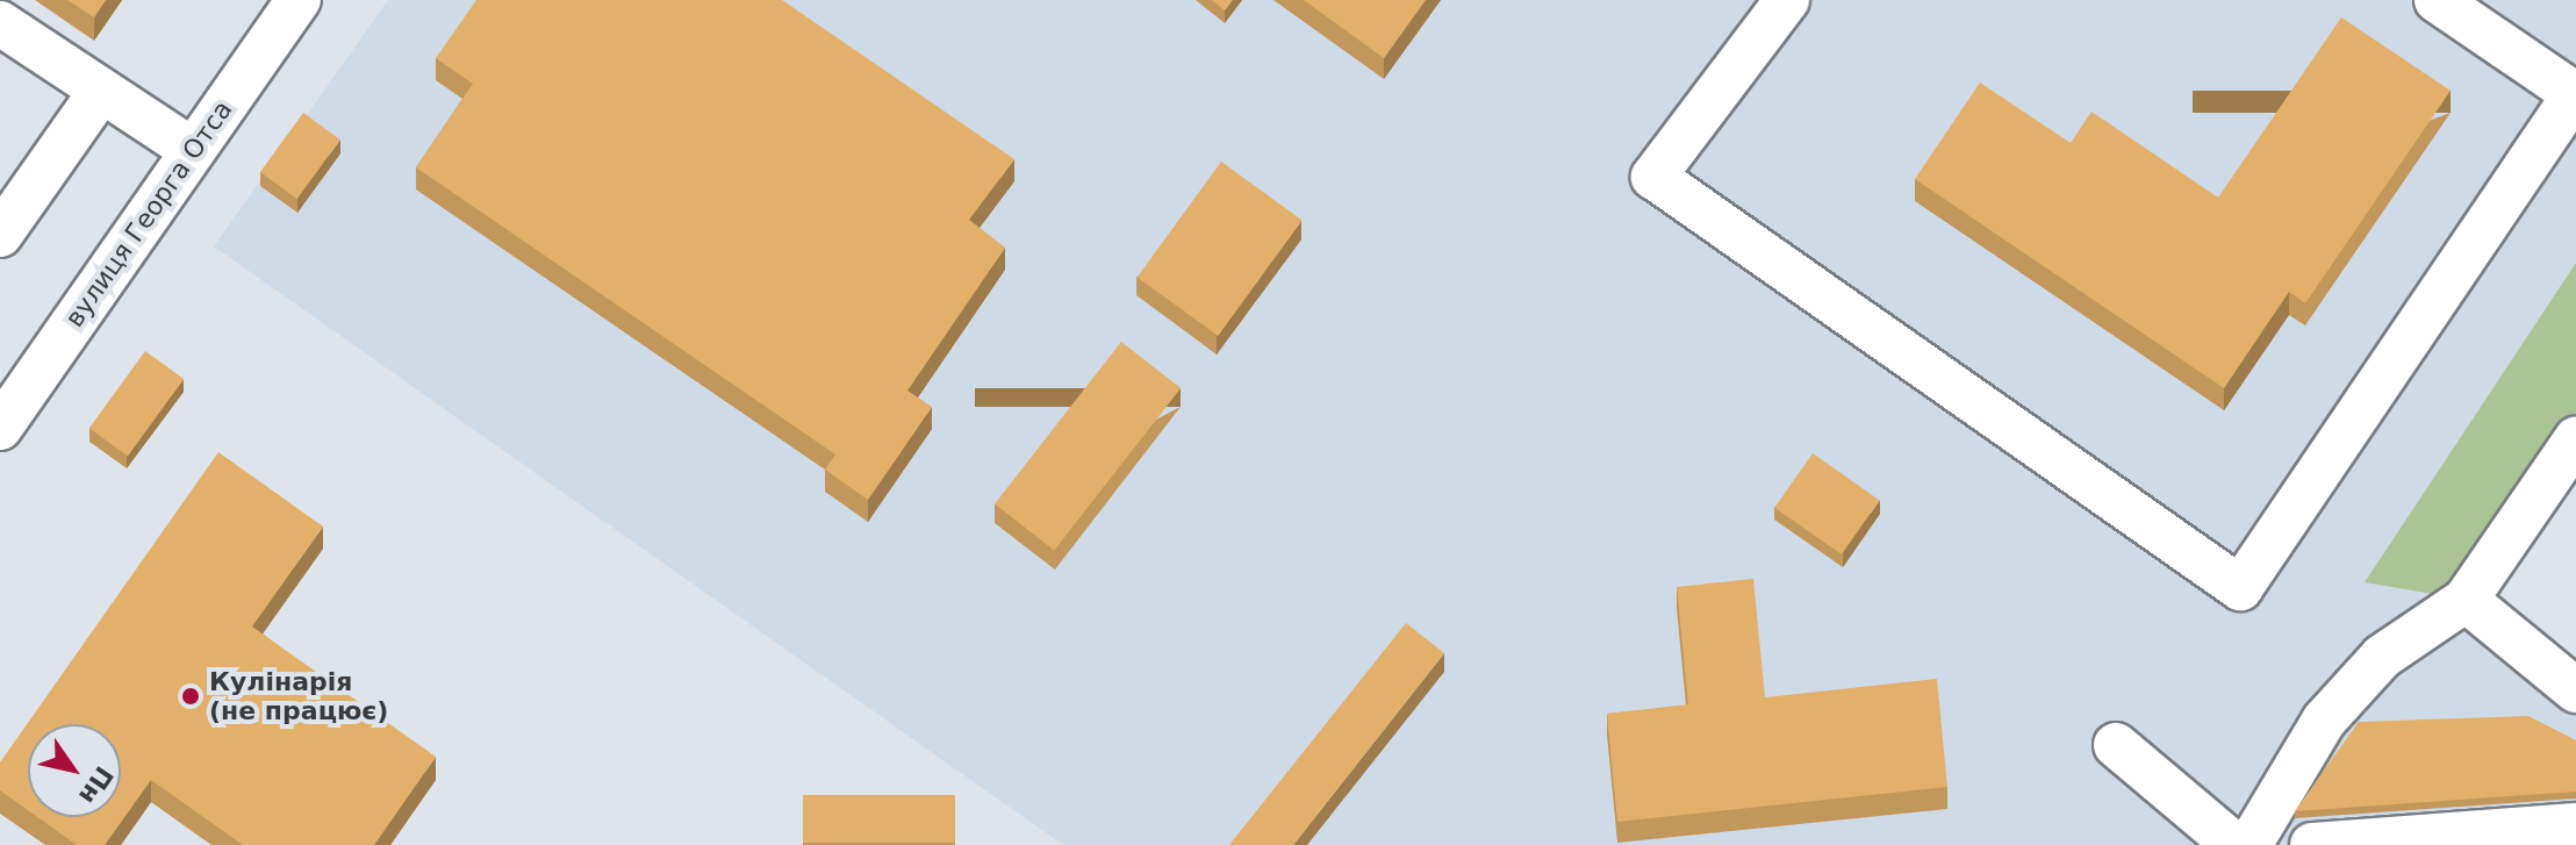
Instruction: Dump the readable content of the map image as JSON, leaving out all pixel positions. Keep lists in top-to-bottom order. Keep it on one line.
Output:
{"streets":{"street":["вулиця Георга Отса"]},"places":["Кулінарія (не працює)"],"north":"bottom right"}
